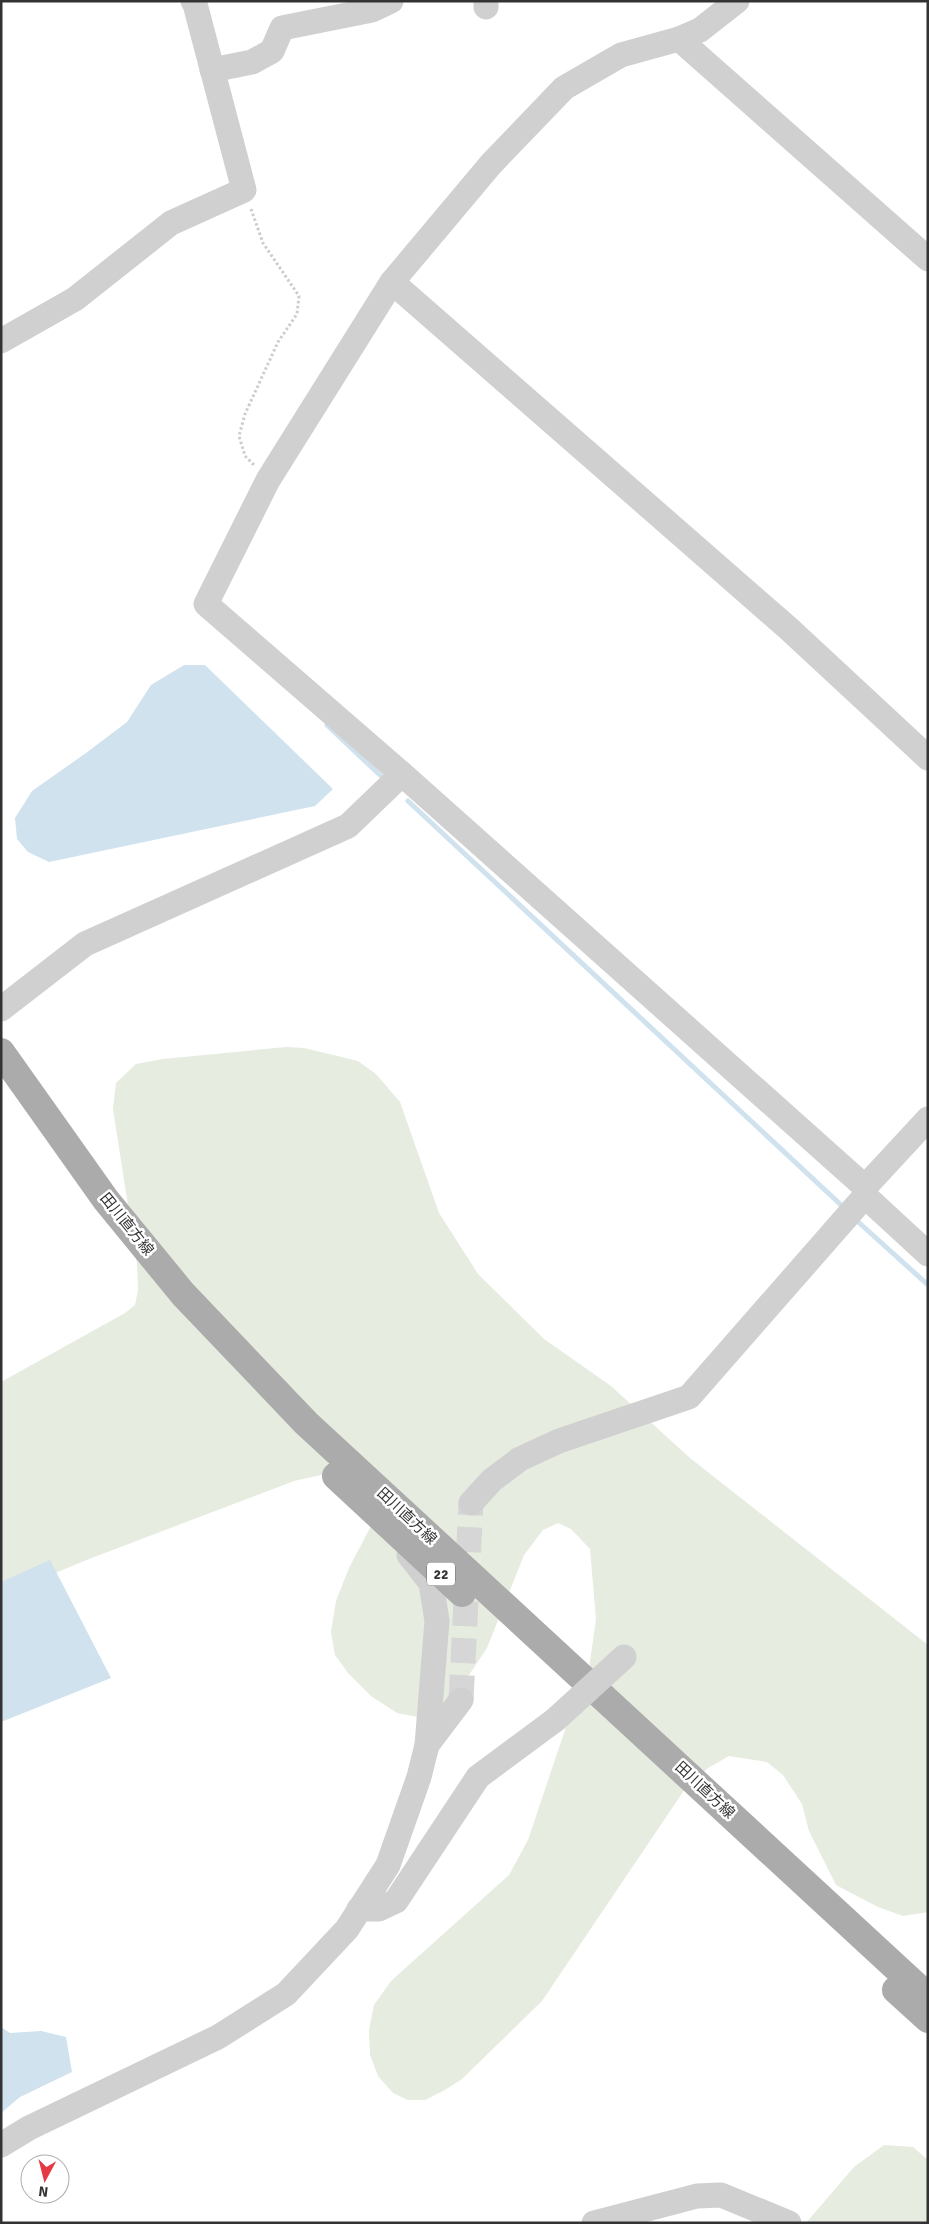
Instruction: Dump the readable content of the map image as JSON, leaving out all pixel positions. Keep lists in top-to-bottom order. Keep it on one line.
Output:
{"streets":{"main road":["田川直方線","22"]},"north":"bottom"}
